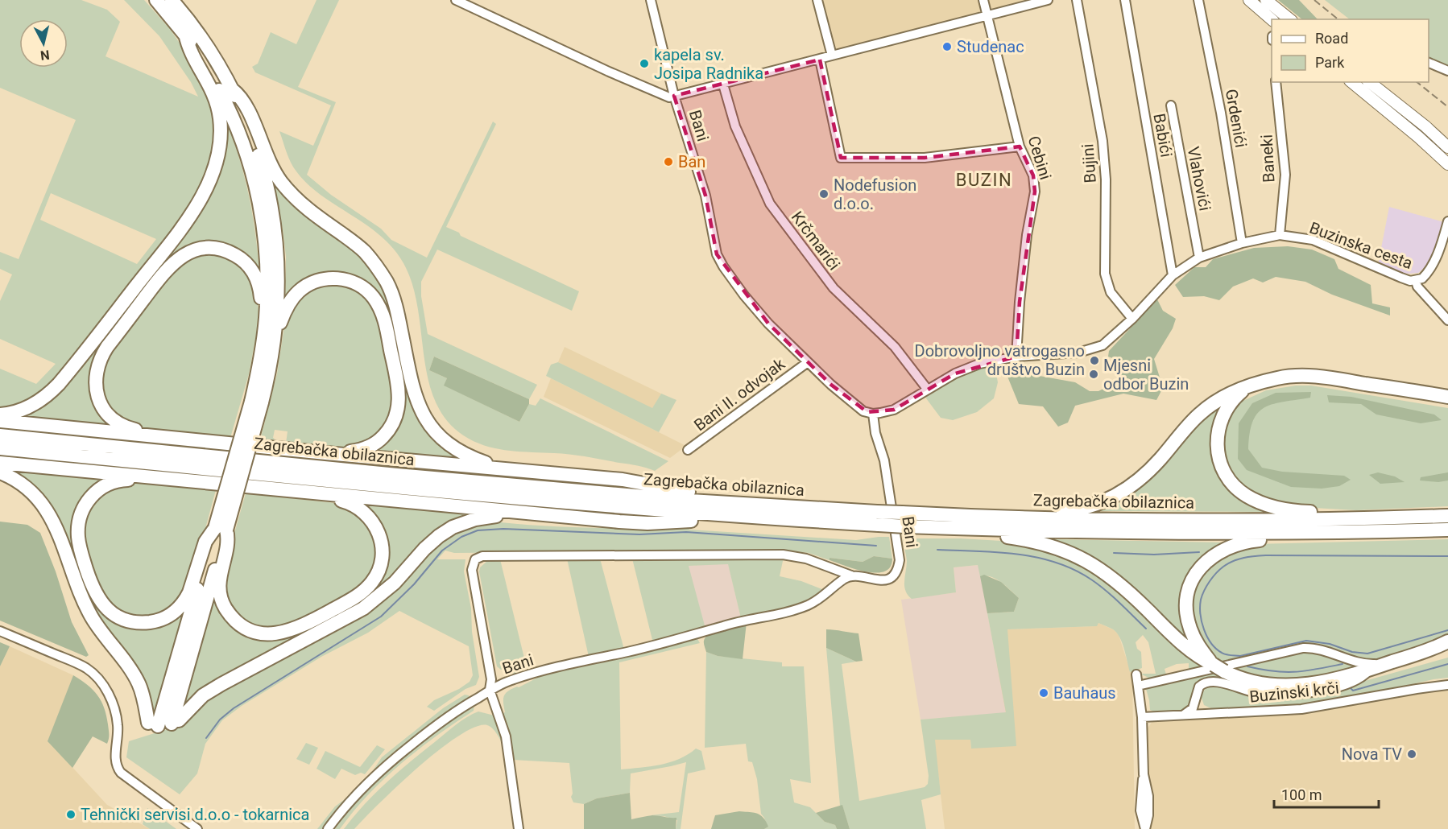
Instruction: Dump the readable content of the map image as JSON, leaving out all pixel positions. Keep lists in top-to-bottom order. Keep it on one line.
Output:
{"streets":{"highway":["Zagrebačka obilaznica"],"street":["Grdenići","Bani","Babići","Cebini","Baneki","Bujini","Vlahovići","Krčmarići","Buzinska cesta","Bani II. odvojak","Buzinski krči"]},"crossings":[["Grdenići","Buzinska cesta"],["Bani","Buzinska cesta"],["Bani","Bani II. odvojak"],["Babići","Buzinska cesta"],["Cebini","Buzinska cesta"],["Baneki","Buzinska cesta"],["Bujini","Buzinska cesta"],["Vlahovići","Buzinska cesta"],["Krčmarići","Buzinska cesta"]],"districts":["BUZIN"],"places":["Studenac","kapela sv. Josipa Radnika","Ban","Nodefusion d.o.o.","Dobrovoljno vatrogasno društvo Buzin","Mjesni odbor Buzin","Bauhaus","Nova TV","Tehnički servisi d.o.o - tokarnica"],"legend":["Road","Park"],"scale_bar":"100 m","north":"bottom"}
